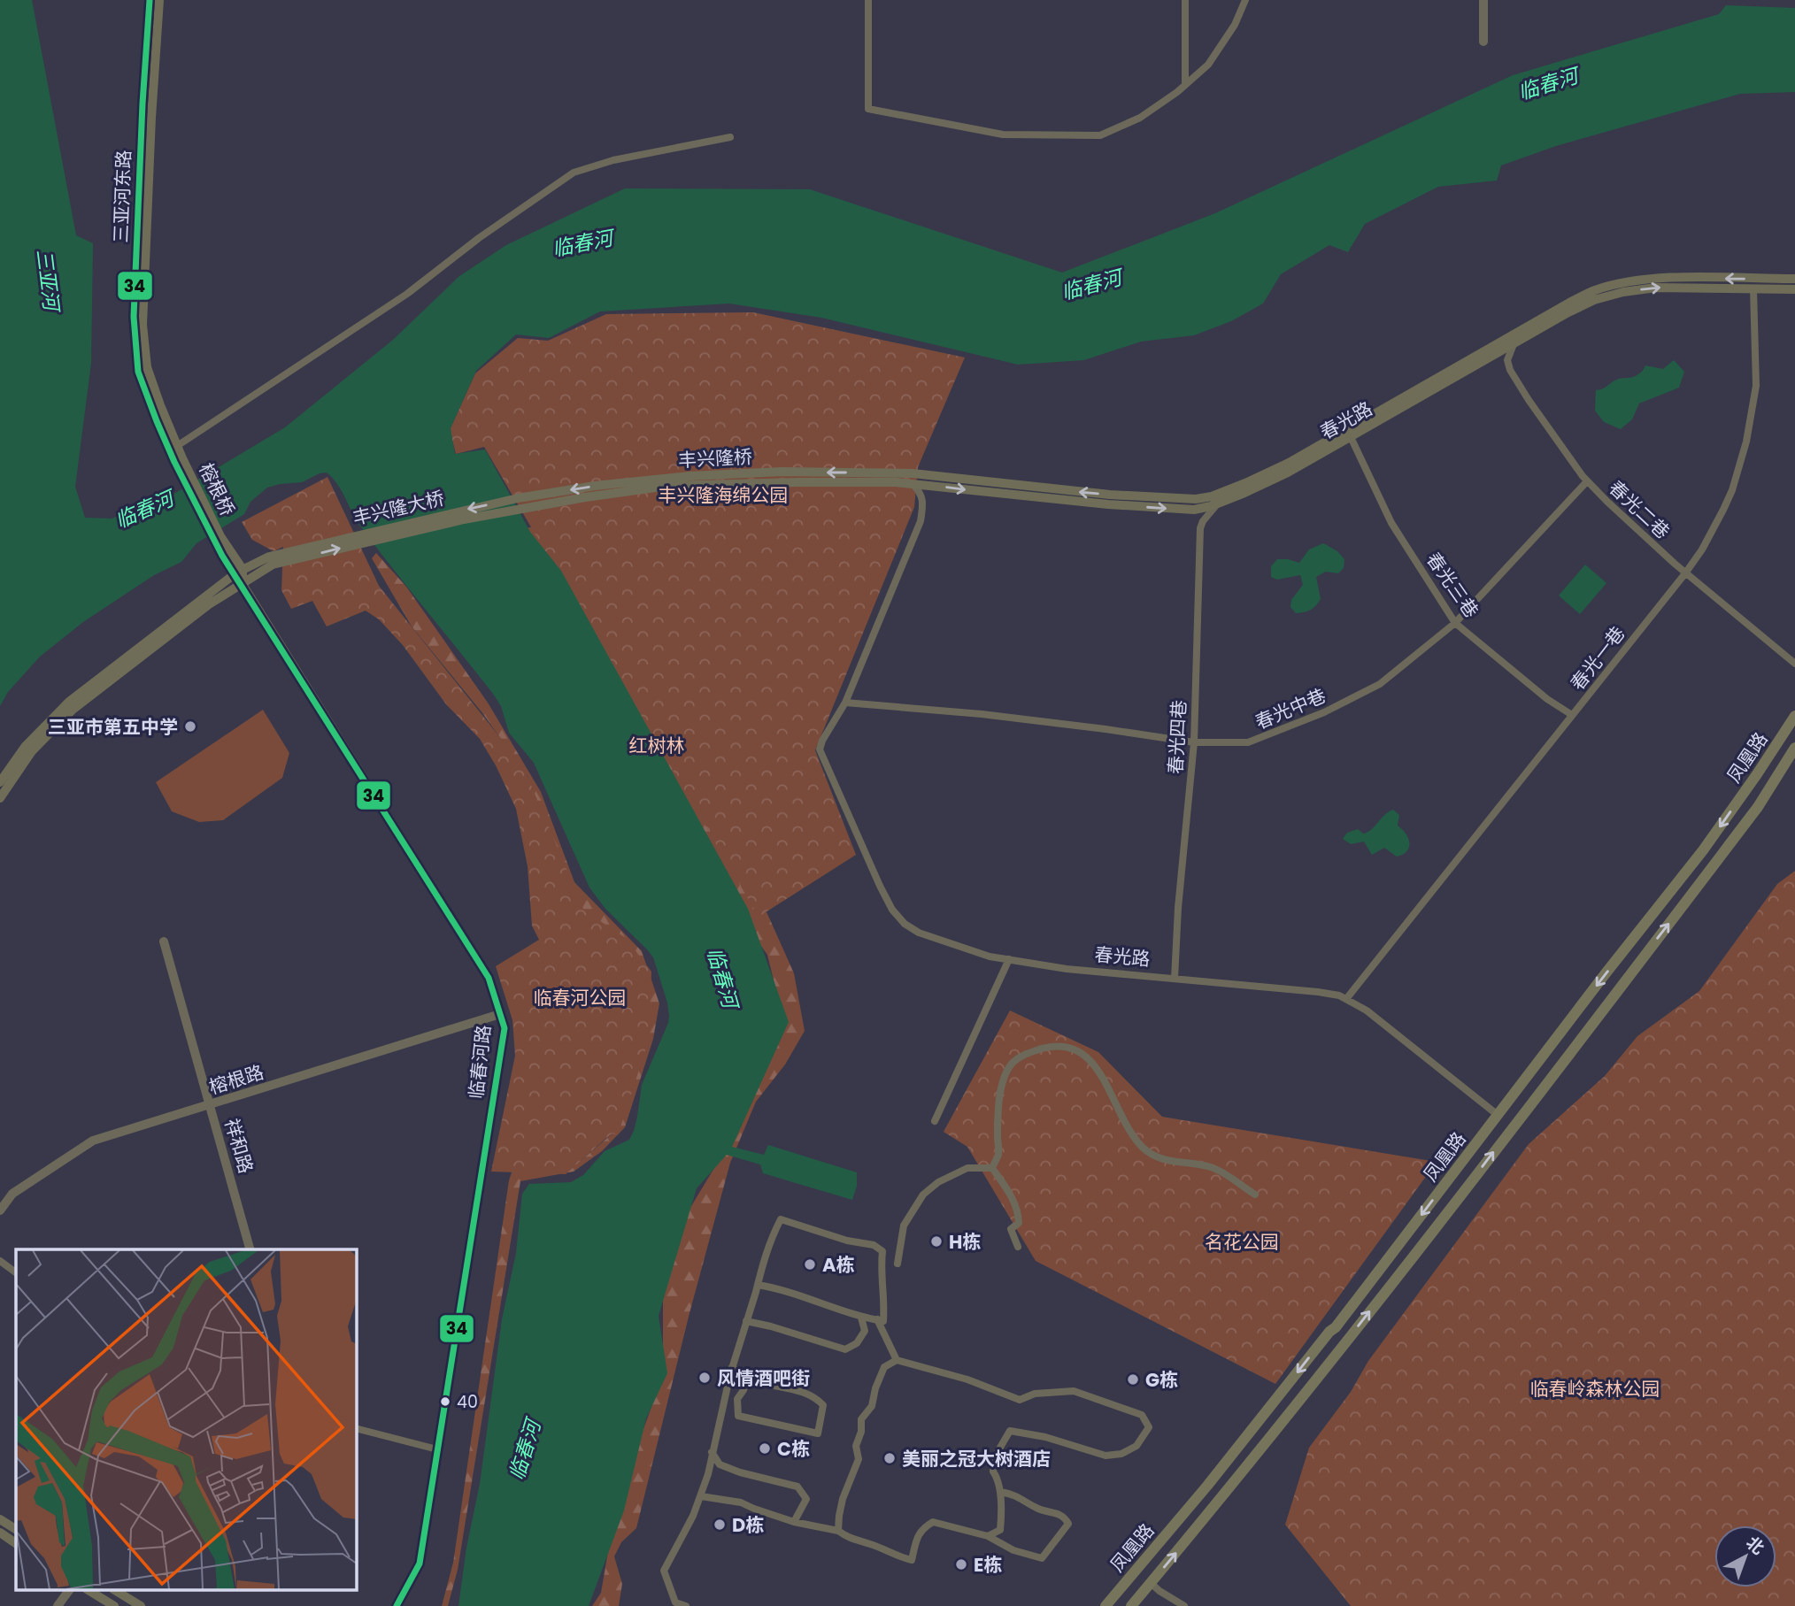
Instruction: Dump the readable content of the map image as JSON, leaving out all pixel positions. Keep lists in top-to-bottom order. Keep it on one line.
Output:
{"streets":{"highway":["凤凰路"],"main road":["三亚河东路","春光路","丰兴隆桥","榕根桥","丰兴隆大桥"],"street":["春光二巷","春光三巷","春光一巷","春光中巷","春光四巷","临春河路","榕根路","祥和路"]},"crossings":[["三亚河东路","榕根桥"],["春光路","丰兴隆桥"],["春光路","春光二巷"],["春光路","春光三巷"],["春光路","春光一巷"],["春光路","春光中巷"],["春光路","春光四巷"],["春光路","凤凰路"],["丰兴隆桥","丰兴隆大桥"],["春光二巷","春光一巷"],["春光二巷","春光中巷"],["春光三巷","春光一巷"],["春光三巷","春光中巷"],["春光中巷","春光四巷"],["临春河路","榕根路"],["榕根路","祥和路"]],"water":["临春河","三亚河"],"parks":["丰兴隆海绵公园","红树林","临春河公园","名花公园","临春岭森林公园"],"places":["三亚市第五中学","H栋","A栋","风情酒吧街","G栋","40","C栋","美丽之冠大树酒店","D栋","E栋"],"lines":["transit line 34"],"north":"top right"}
